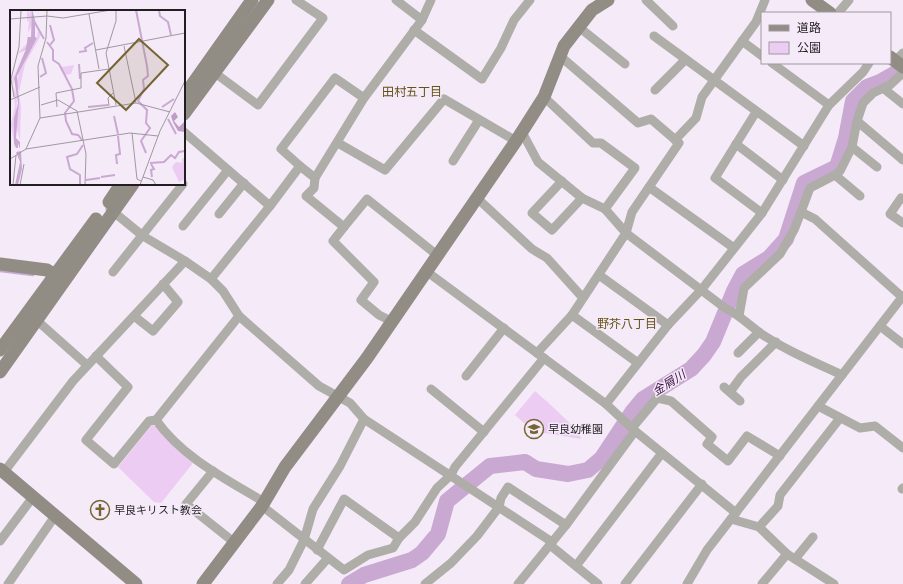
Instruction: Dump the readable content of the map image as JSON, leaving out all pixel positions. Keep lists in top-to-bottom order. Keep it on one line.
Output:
{"districts":["田村五丁目","野芥八丁目"],"water":["金屑川"],"places":{"school or university":["早良幼稚園"],"church":["早良キリスト教会"]},"legend":["道路","公園"]}
